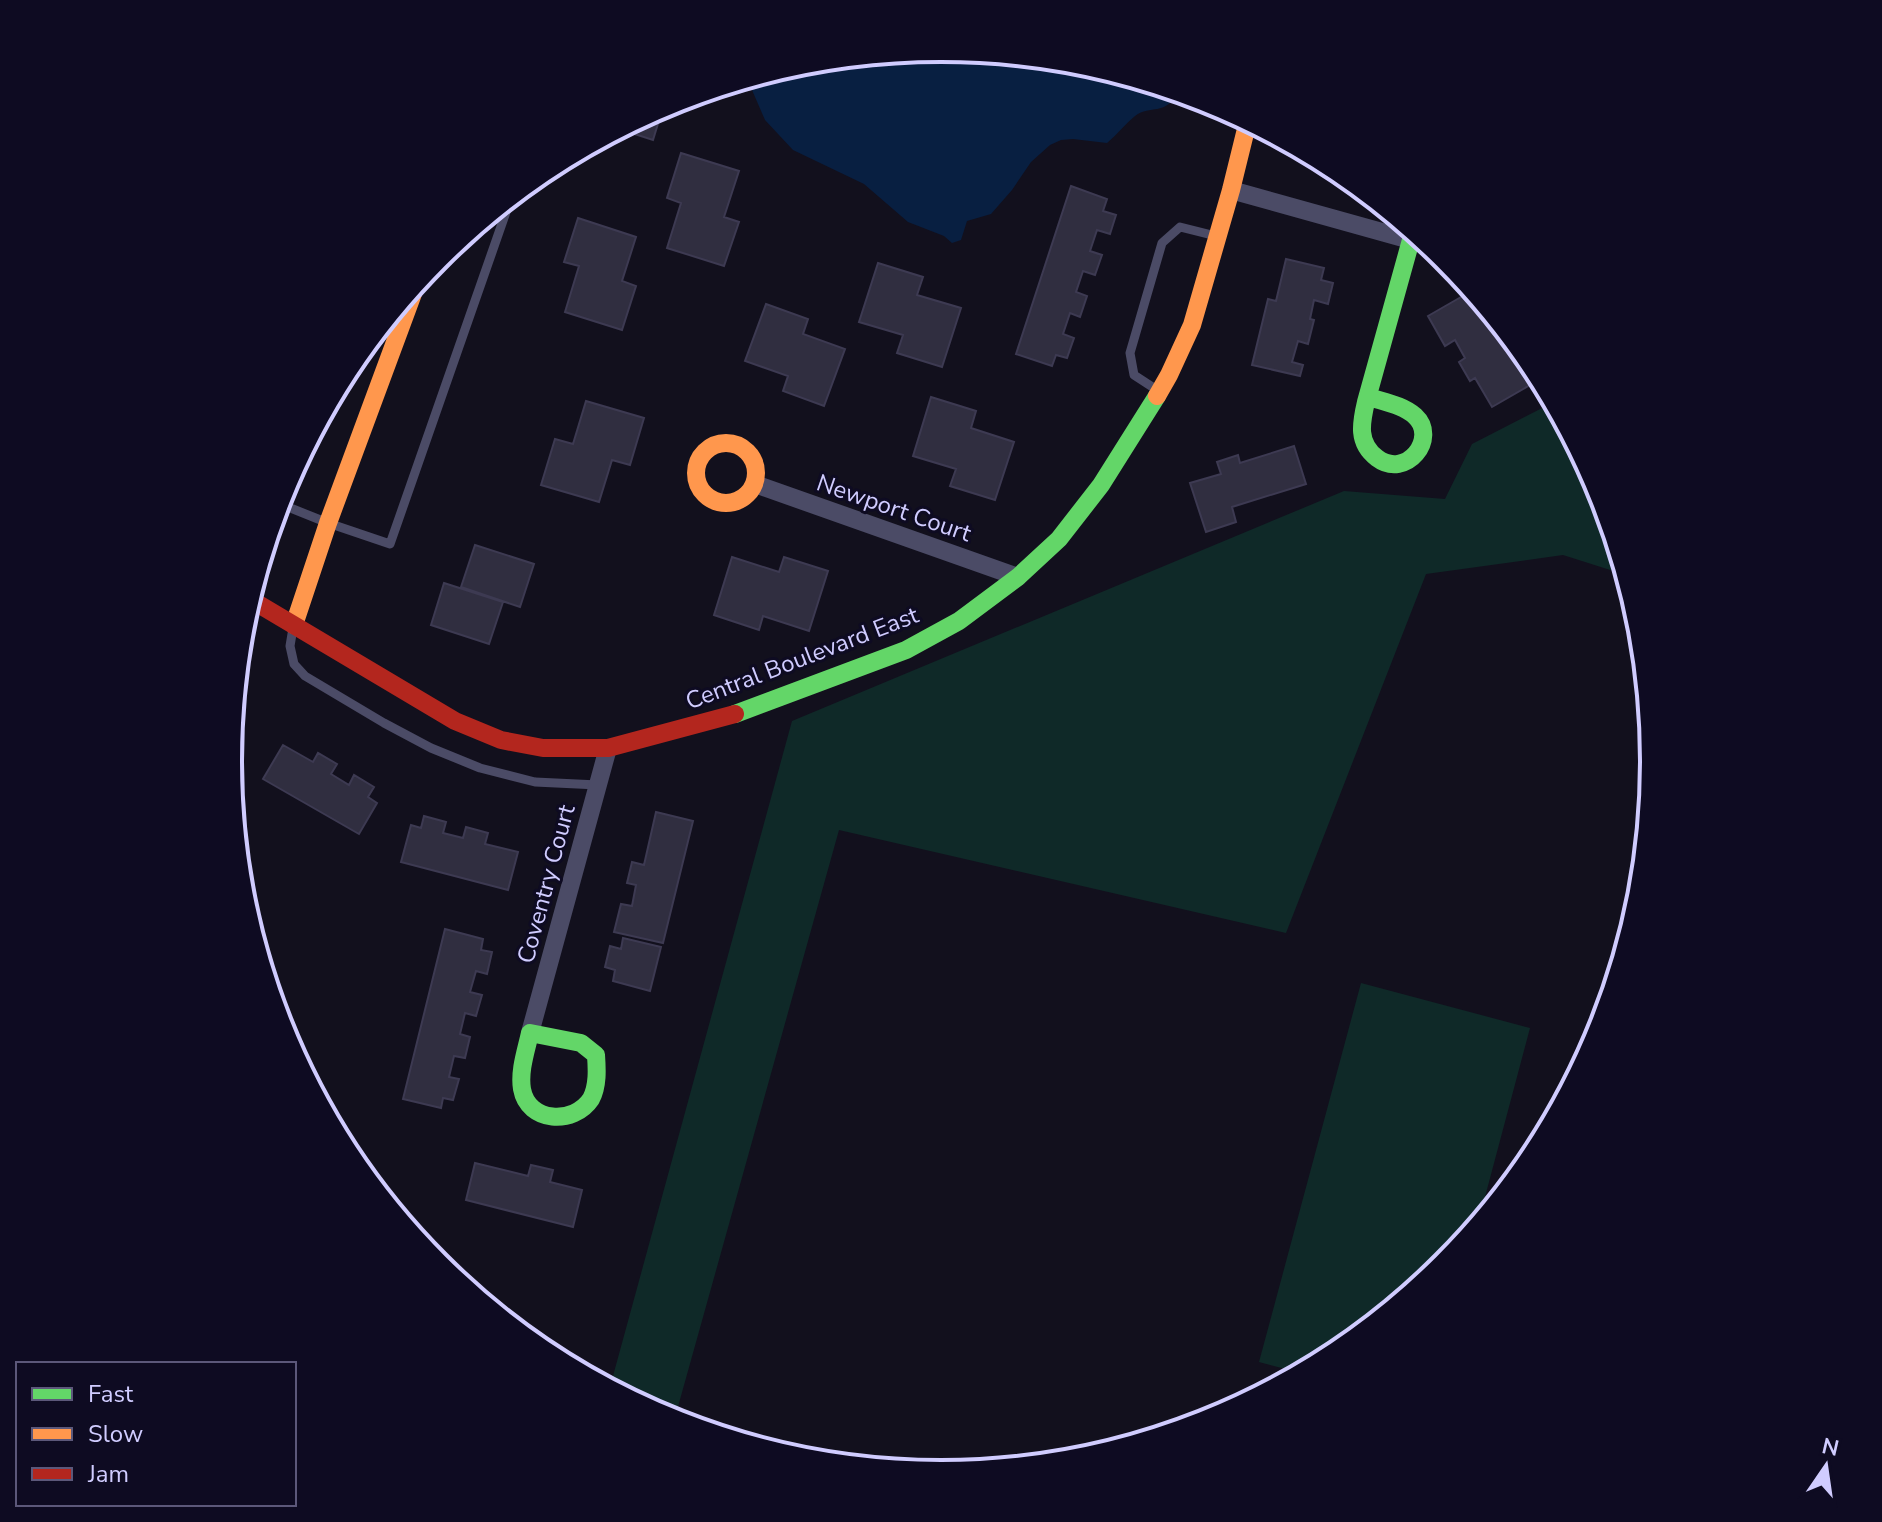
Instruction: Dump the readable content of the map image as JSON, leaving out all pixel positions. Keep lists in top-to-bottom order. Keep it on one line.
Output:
{"streets":{"street":["Newport Court","Central Boulevard East","Coventry Court"]},"crossings":[["Newport Court","Central Boulevard East"],["Central Boulevard East","Coventry Court"]],"legend":["Fast","Slow","Jam"],"north":"top"}
